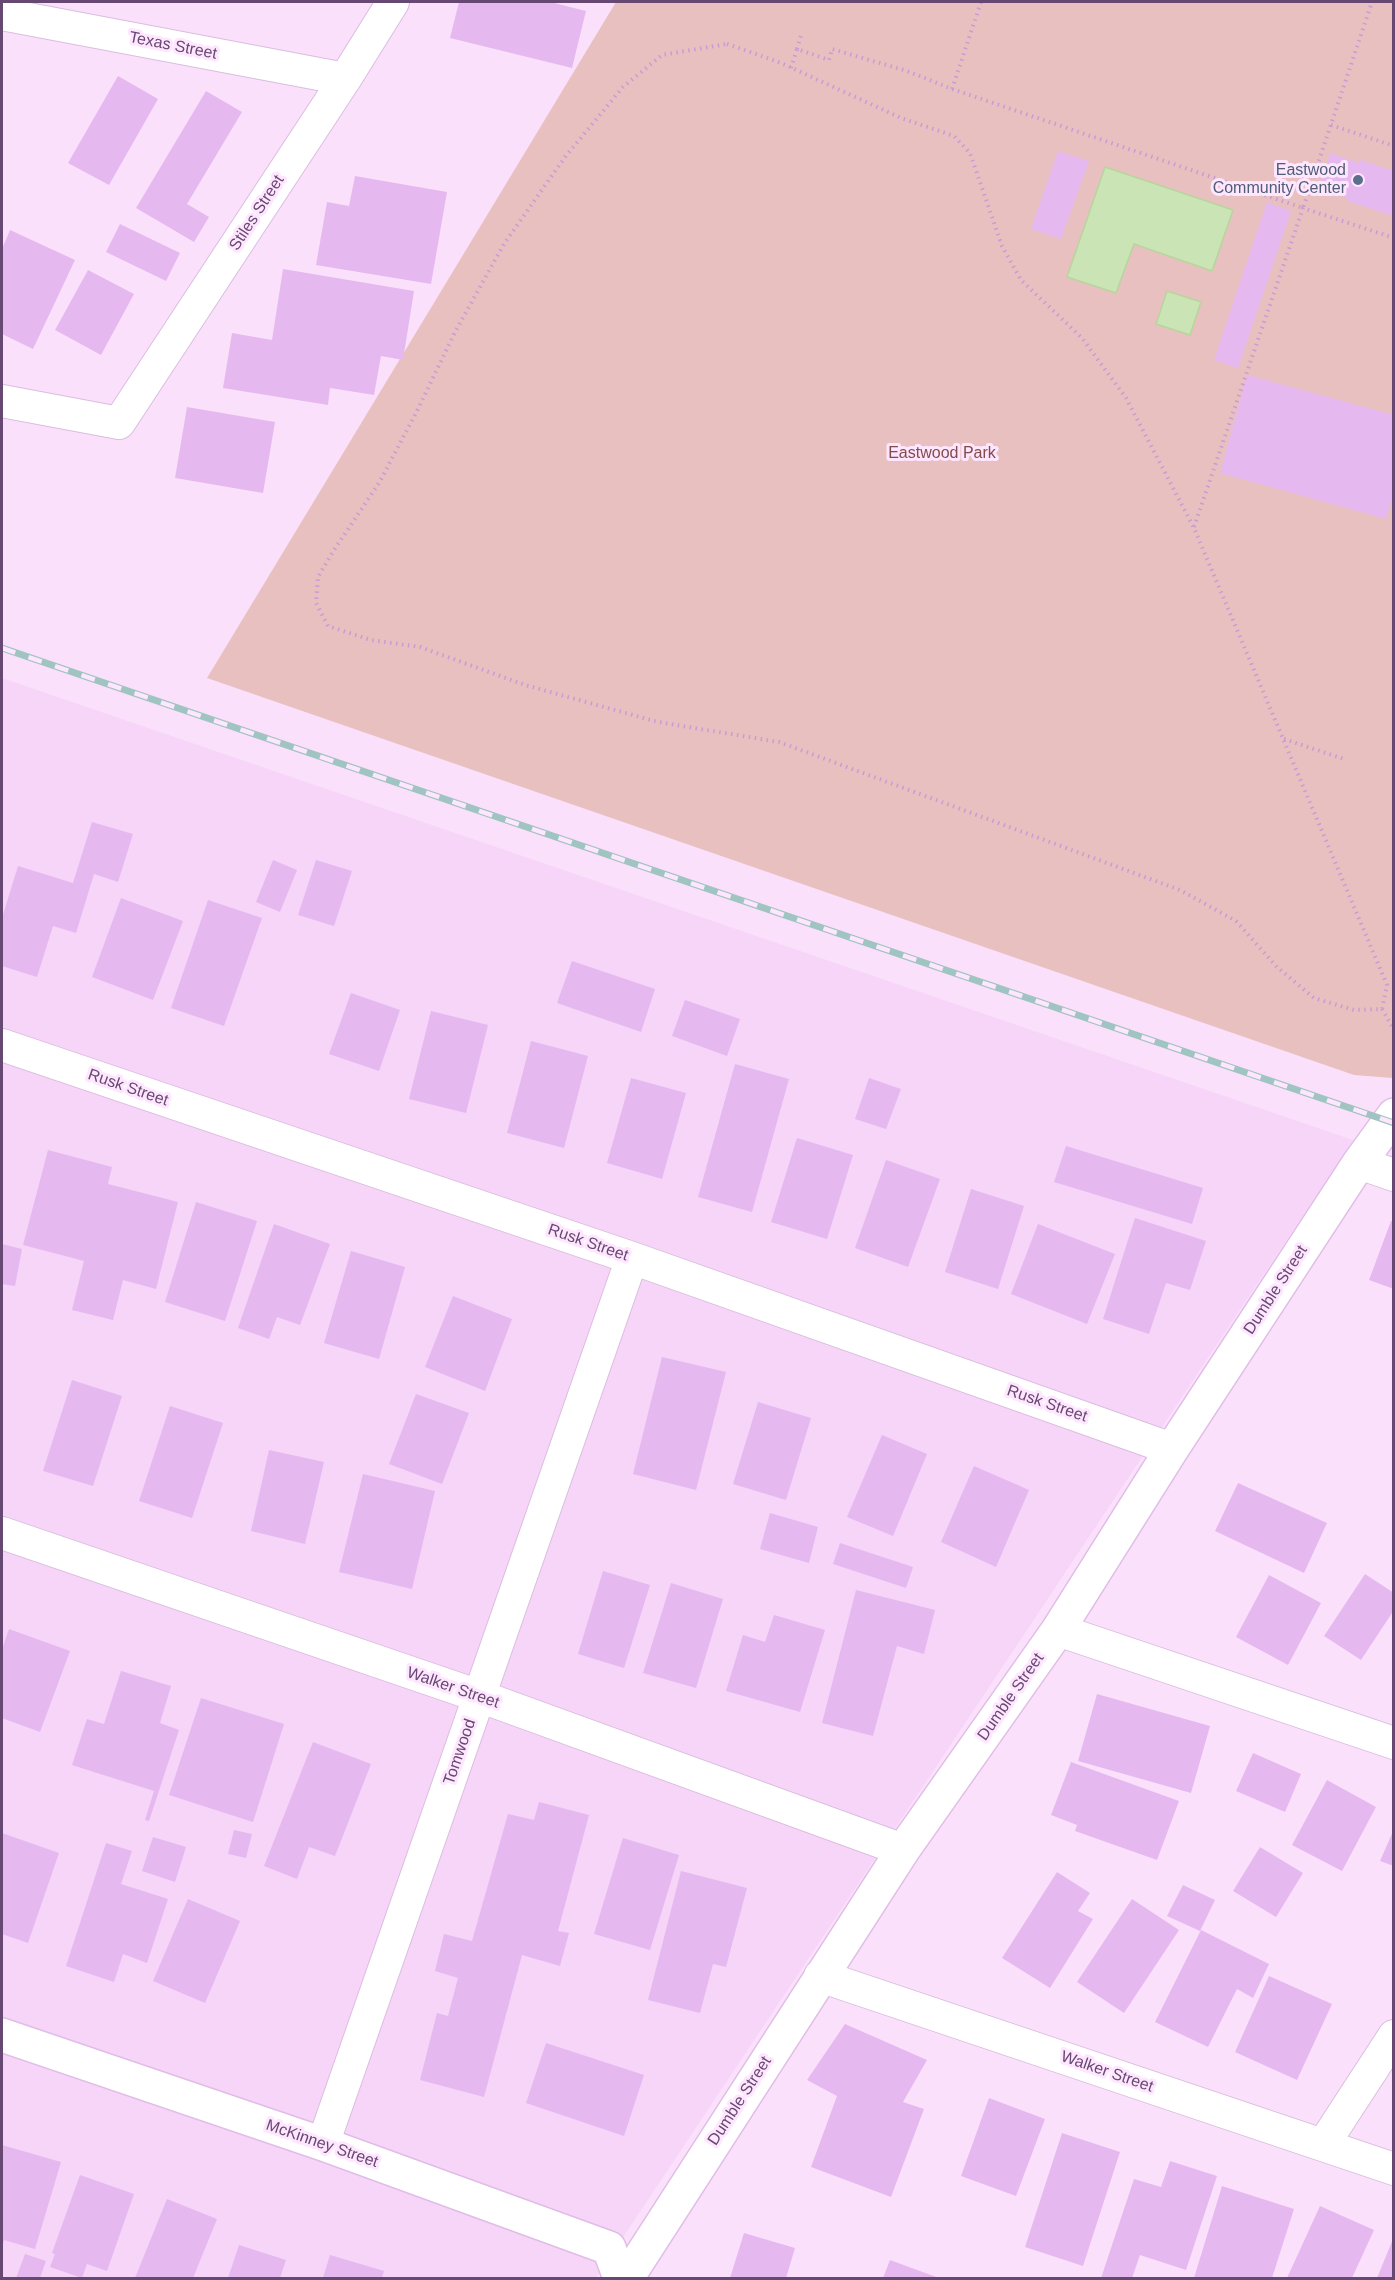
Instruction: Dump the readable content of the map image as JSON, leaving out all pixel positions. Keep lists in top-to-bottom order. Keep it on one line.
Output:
{"streets":{"street":["Texas Street","Stiles Street","Rusk Street","Dumble Street","Walker Street","Tomwood","McKinney Street"]},"crossings":[["Texas Street","Stiles Street"],["Rusk Street","Dumble Street"],["Rusk Street","Tomwood"],["Dumble Street","Walker Street"],["Walker Street","Tomwood"],["Tomwood","McKinney Street"]],"parks":["Eastwood Park"],"places":["Eastwood Community Center"]}
